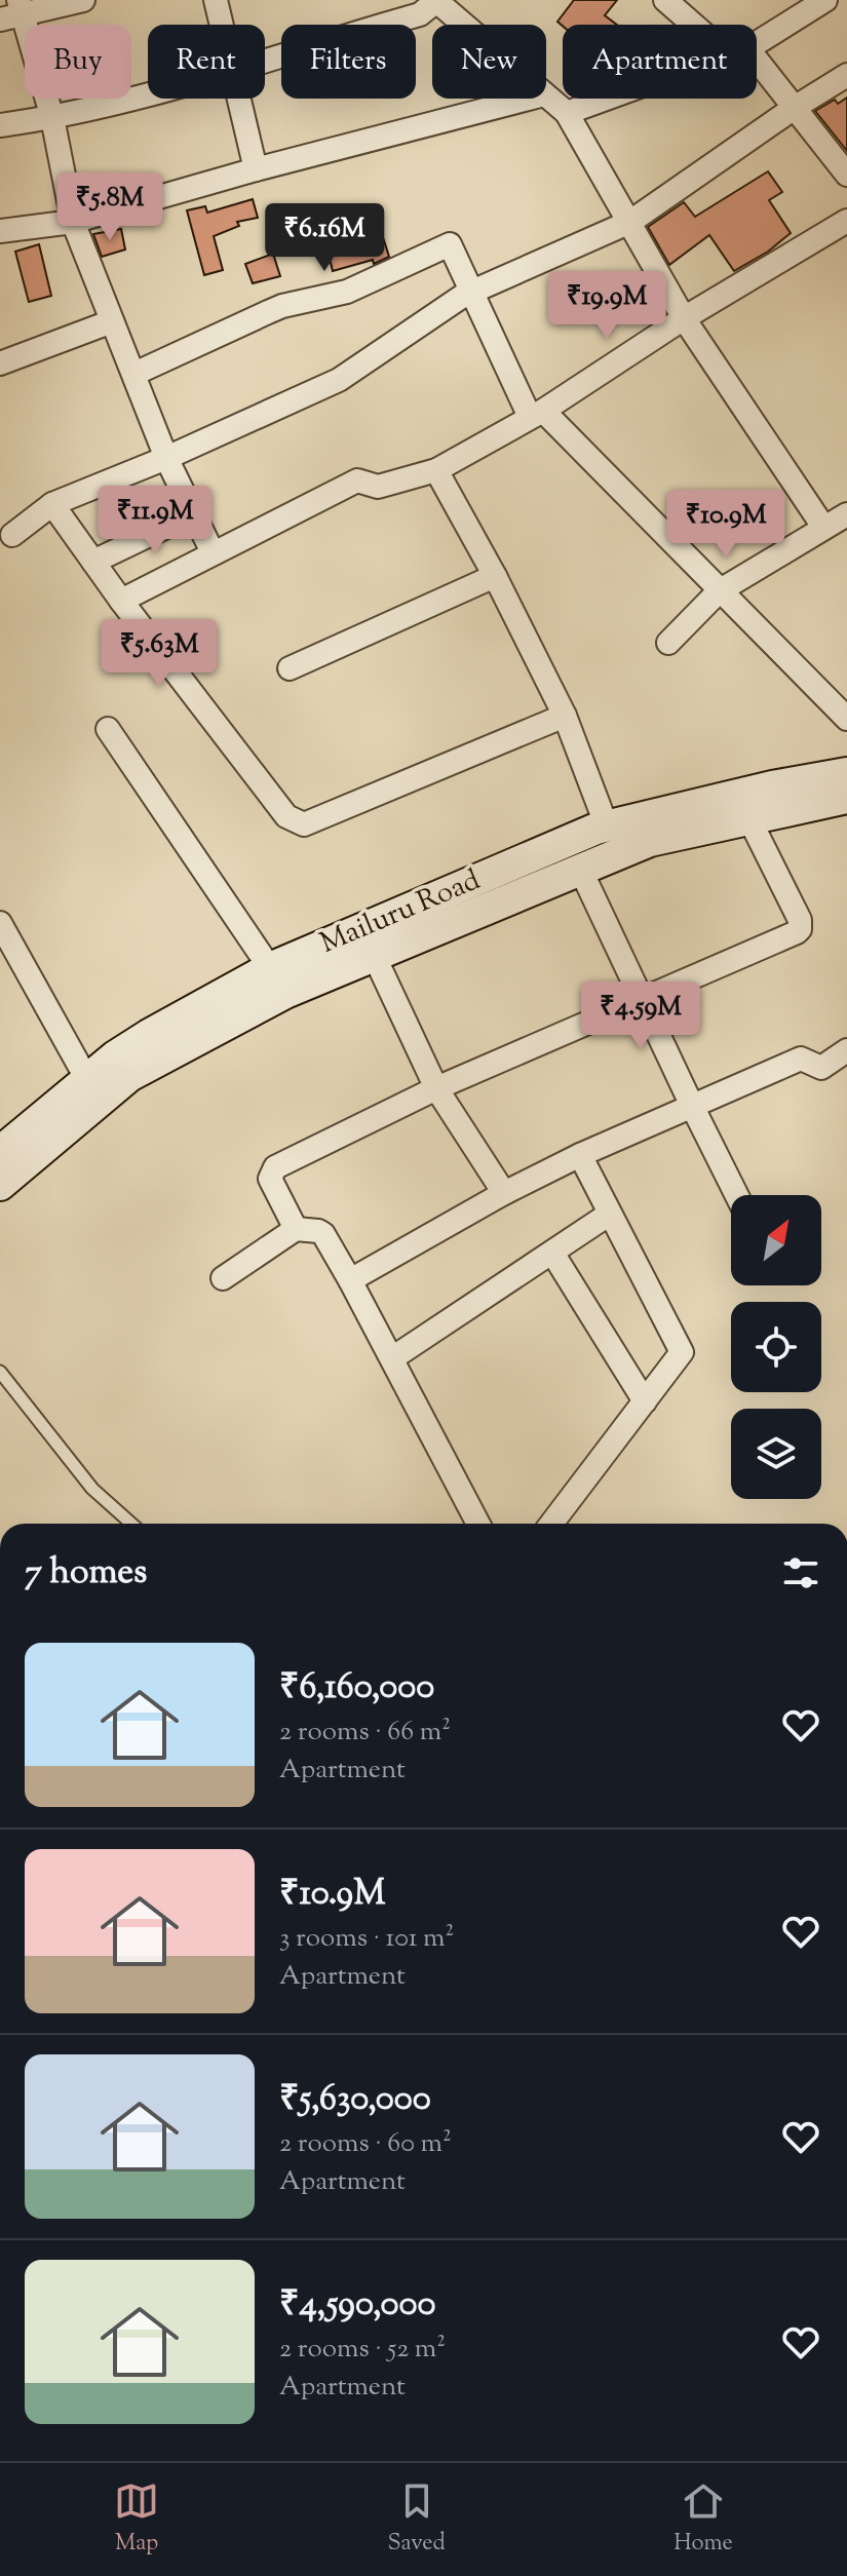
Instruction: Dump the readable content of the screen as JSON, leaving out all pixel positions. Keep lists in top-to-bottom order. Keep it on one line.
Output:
{"streets":{"street":["Mailuru Road"]},"north":"top right","page":{"chip":["Buy","Rent","Filters","New","Apartment"],"price":["₹5.8M","₹6.16M","₹19.9M","₹11.9M","₹10.9M","₹5.63M","₹4.59M"],"heading":"7 homes","list":[{"name":"₹6,160,000","note":"2 rooms · 66 m² · Apartment"},{"name":"₹10.9M","note":"3 rooms · 101 m² · Apartment"},{"name":"₹5,630,000","note":"2 rooms · 60 m² · Apartment"},{"name":"₹4,590,000","note":"2 rooms · 52 m² · Apartment"}],"tabs":["Map","Saved","Home"]}}
